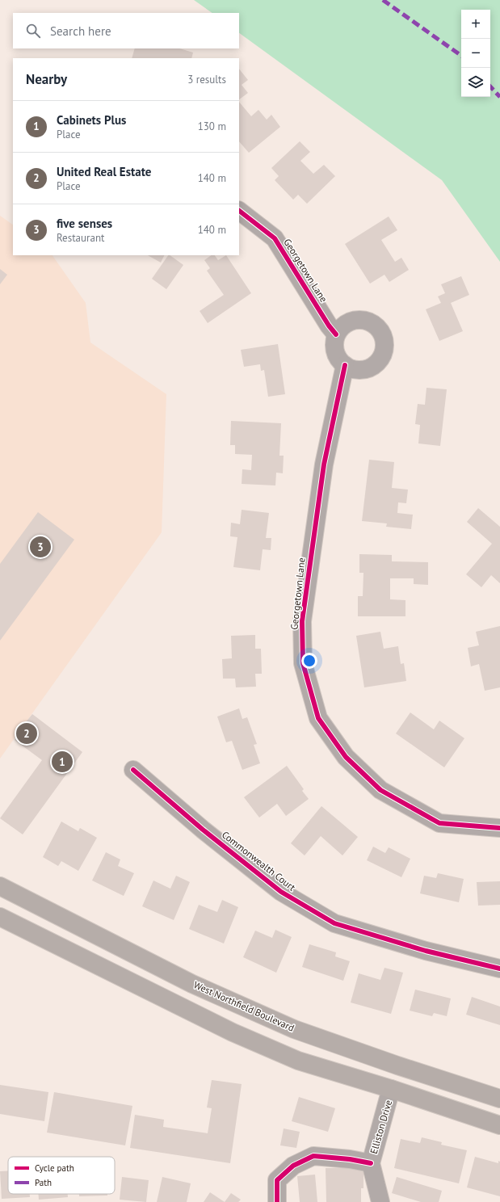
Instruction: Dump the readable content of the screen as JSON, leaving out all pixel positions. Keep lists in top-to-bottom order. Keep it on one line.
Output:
{"streets":{"main road":["West Northfield Boulevard"],"street":["Georgetown Lane","Commonwealth Court","Elliston Drive"]},"legend":["Cycle path","Path"],"page":{"map_buttons":["+","−"],"search":"Search here","heading":["Nearby","3 results"],"list":[{"mark":"1","name":"Cabinets Plus","note":"Place","value":"130 m"},{"mark":"2","name":"United Real Estate","note":"Place","value":"140 m"},{"mark":"3","name":"five senses","note":"Restaurant","value":"140 m"}],"pins":["3","2","1"]}}
